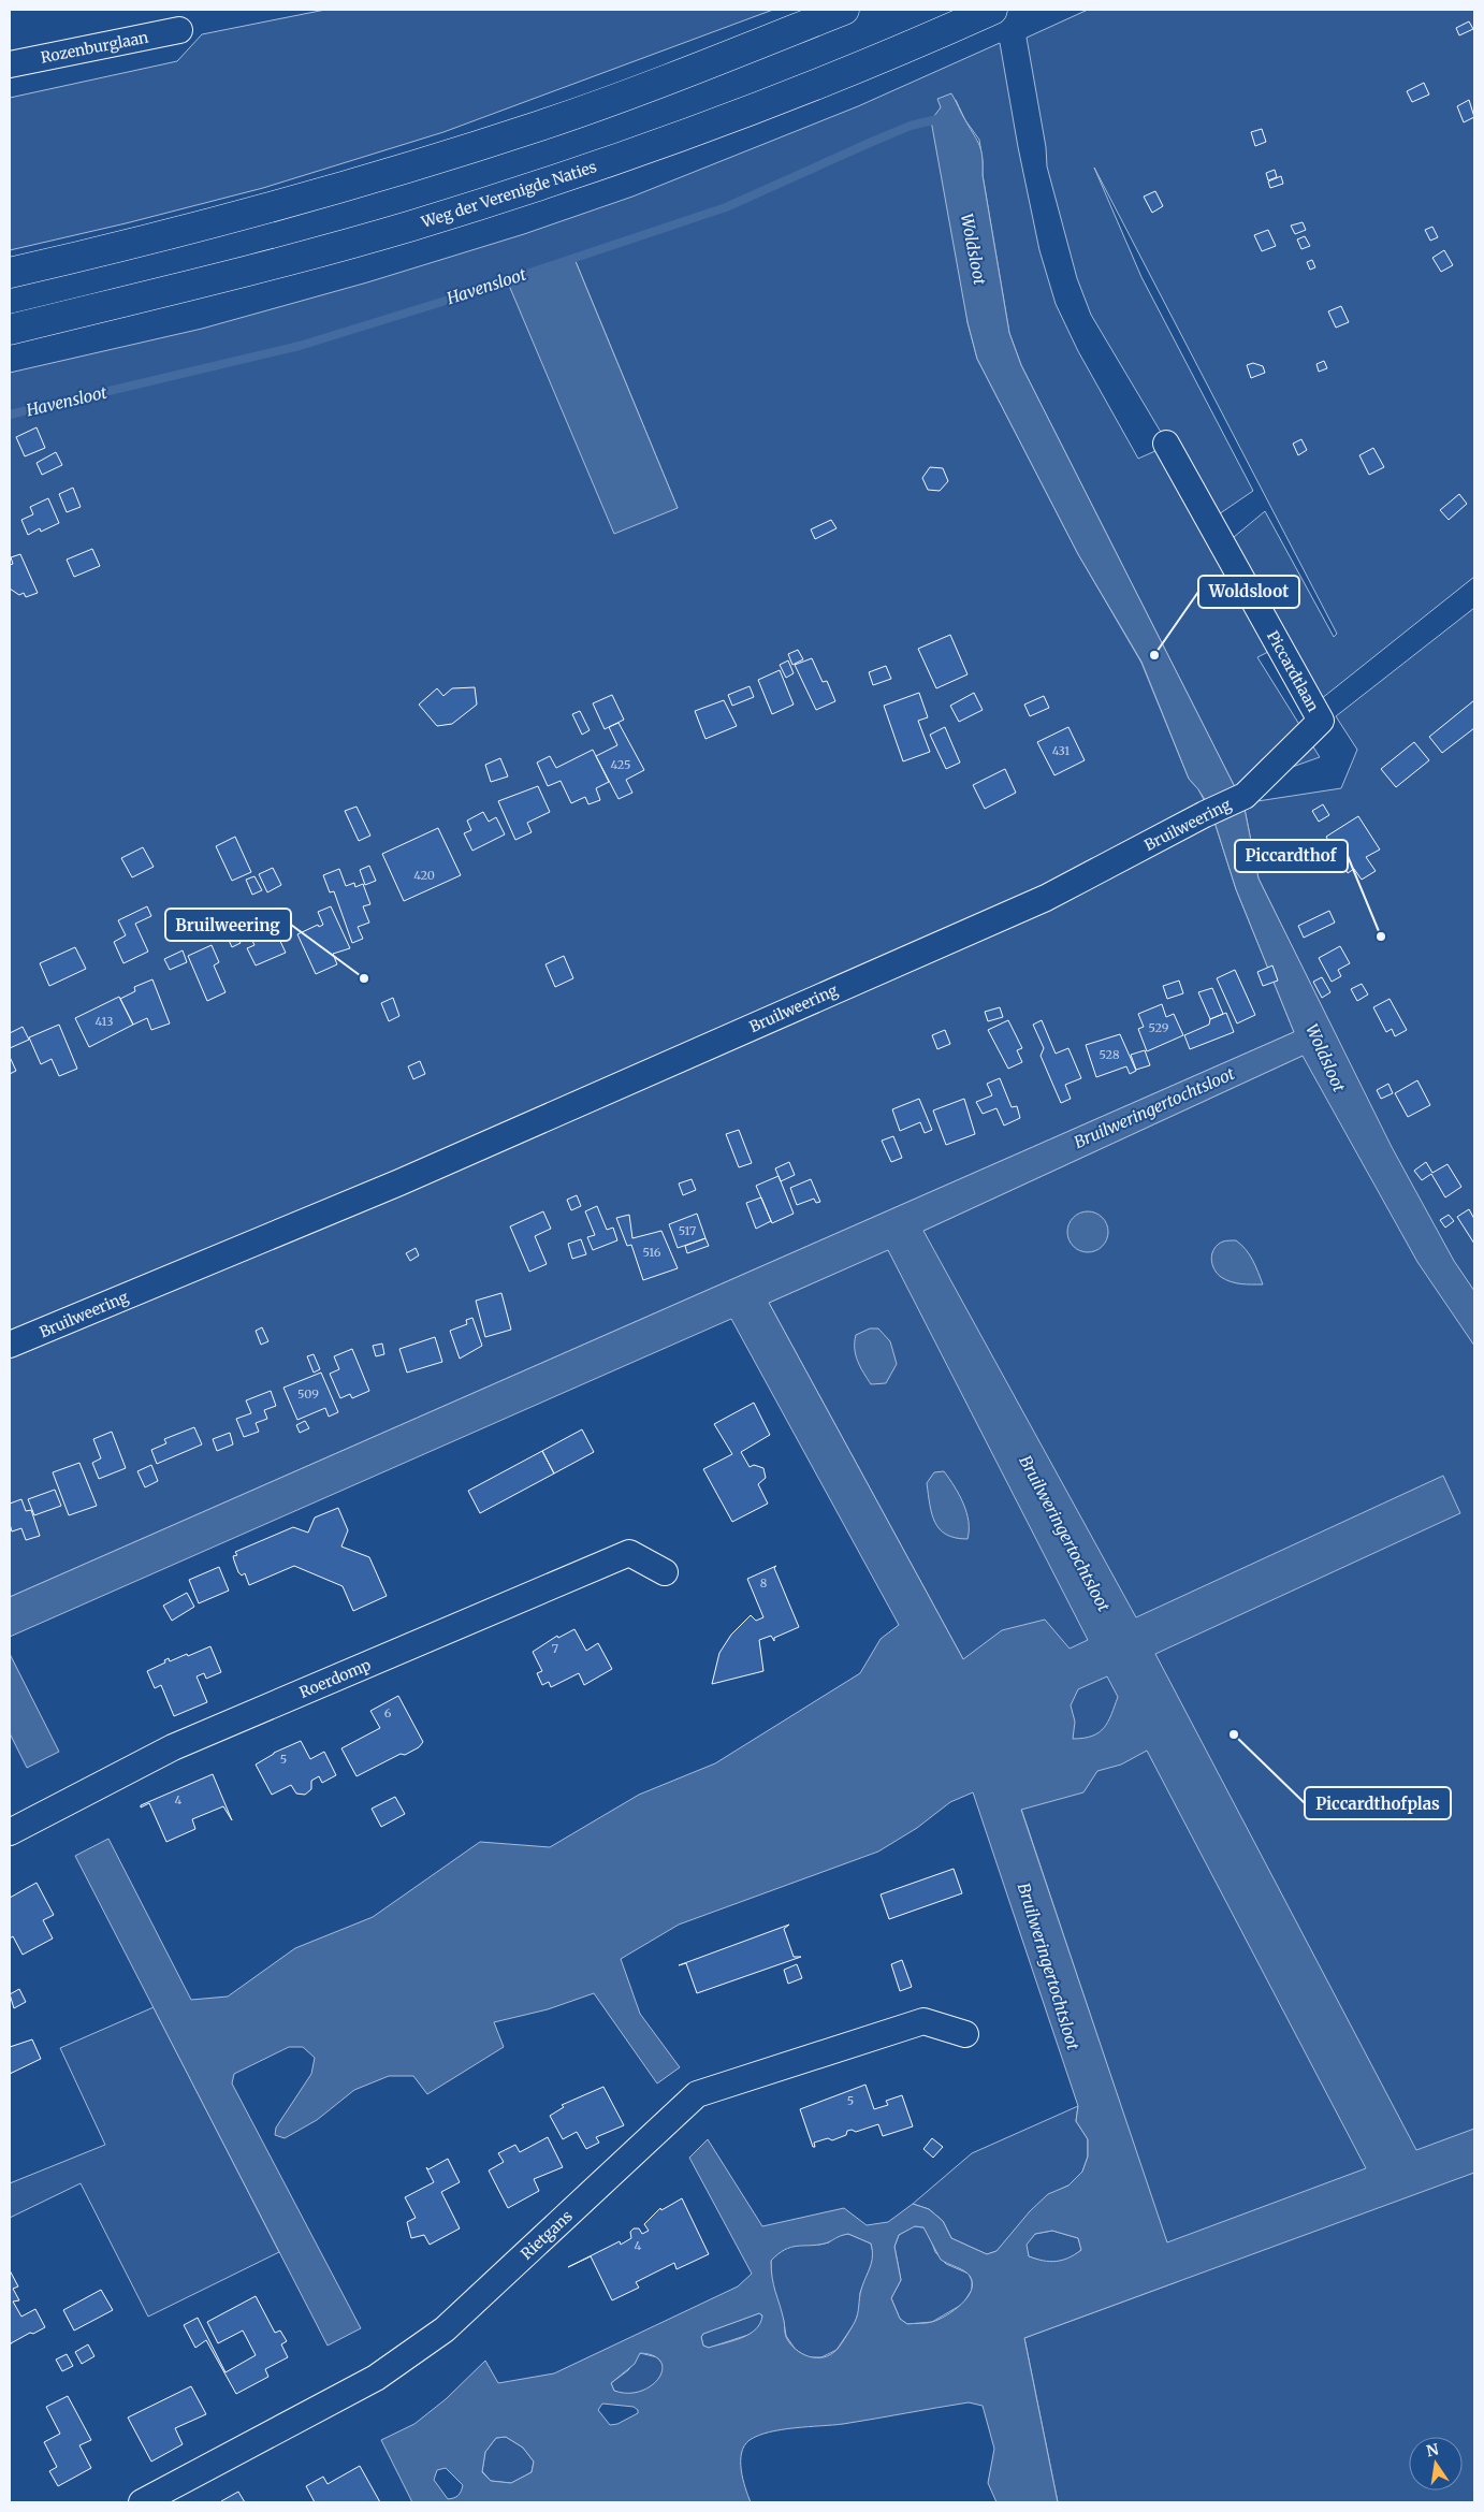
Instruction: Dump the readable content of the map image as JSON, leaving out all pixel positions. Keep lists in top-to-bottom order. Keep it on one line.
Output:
{"streets":{"highway":["Weg der Verenigde Naties"],"street":["Rozenburglaan","Piccardtlaan","Bruilweering","Roerdomp","Rietgans"]},"crossings":[["Piccardtlaan","Bruilweering"]],"water":["Woldsloot","Havensloot","Bruilweringertochtsloot"],"places":["Woldsloot","Piccardthof","Bruilweering","Piccardthofplas"],"house_numbers":["431","425","420","413","529","528","517","516","509","8","7","6","5","4","5","4"],"north":"top"}
